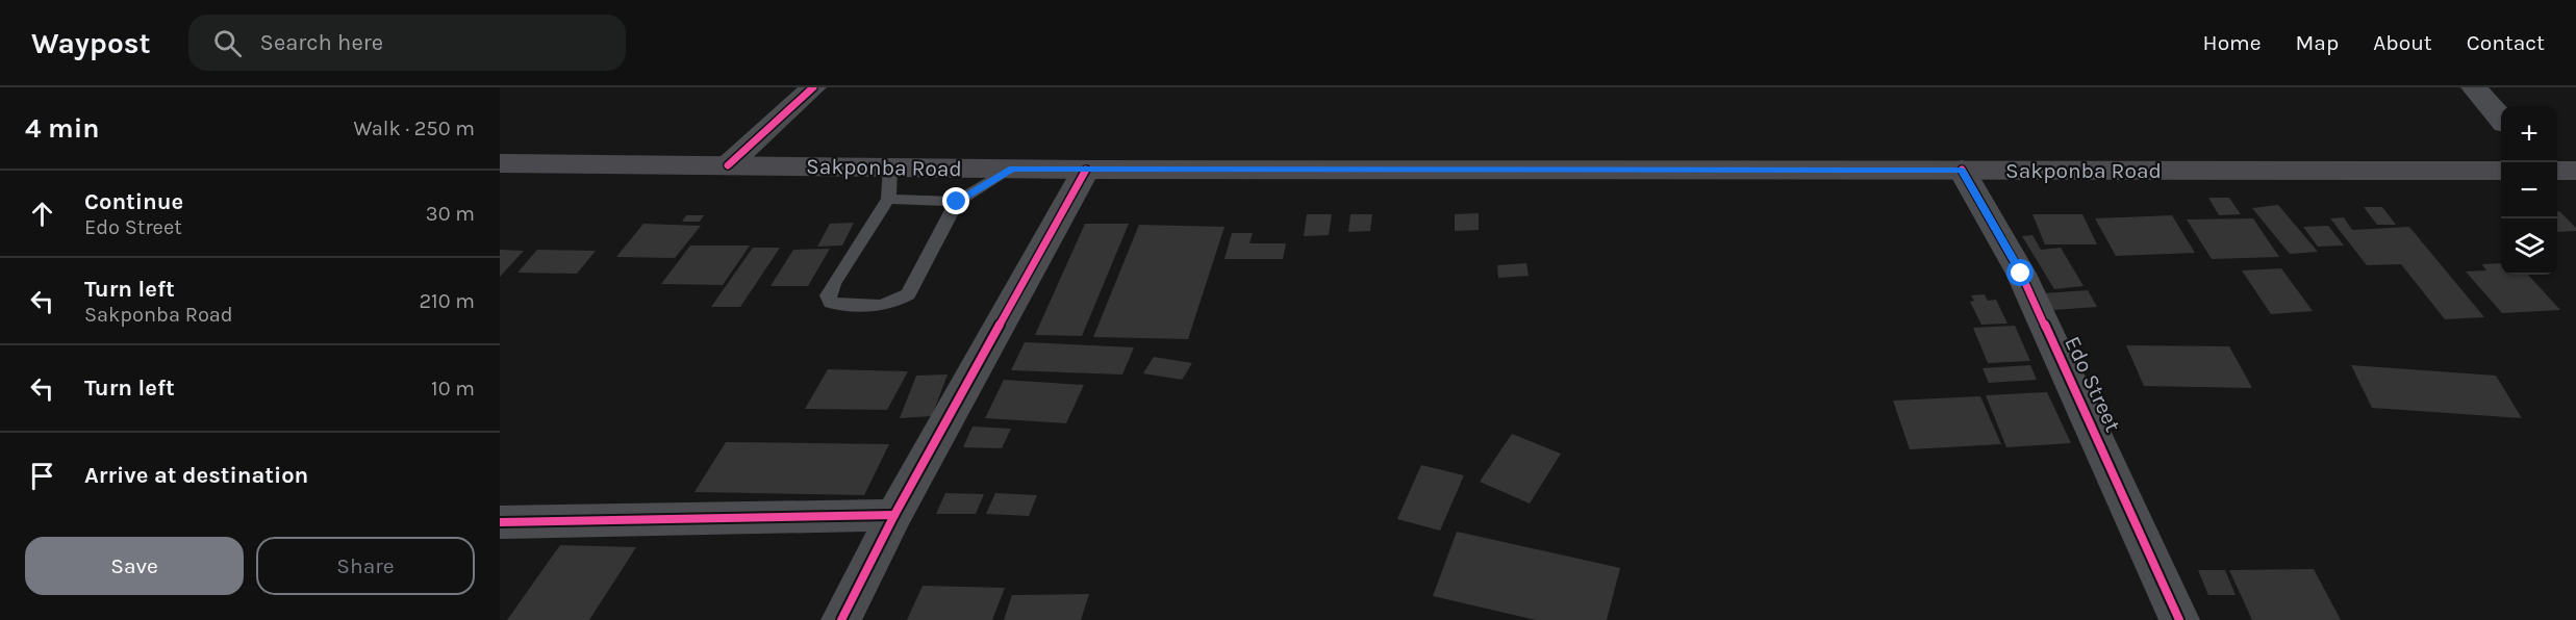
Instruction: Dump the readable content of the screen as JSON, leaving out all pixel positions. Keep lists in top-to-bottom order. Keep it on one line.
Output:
{"streets":{"main road":["Sakponba Road"],"street":["Edo Street"]},"crossings":[["Sakponba Road","Edo Street"]],"page":{"header":"Waypost","search":"Search here","nav":["Home","Map","About","Contact"],"heading":["4 min","Walk · 250 m"],"map_buttons":["+","−"],"list":[["Continue","Edo Street","30 m"],["Turn left","Sakponba Road","210 m"],["Turn left","10 m"],"Arrive at destination"],"buttons":["Save","Share"]}}
